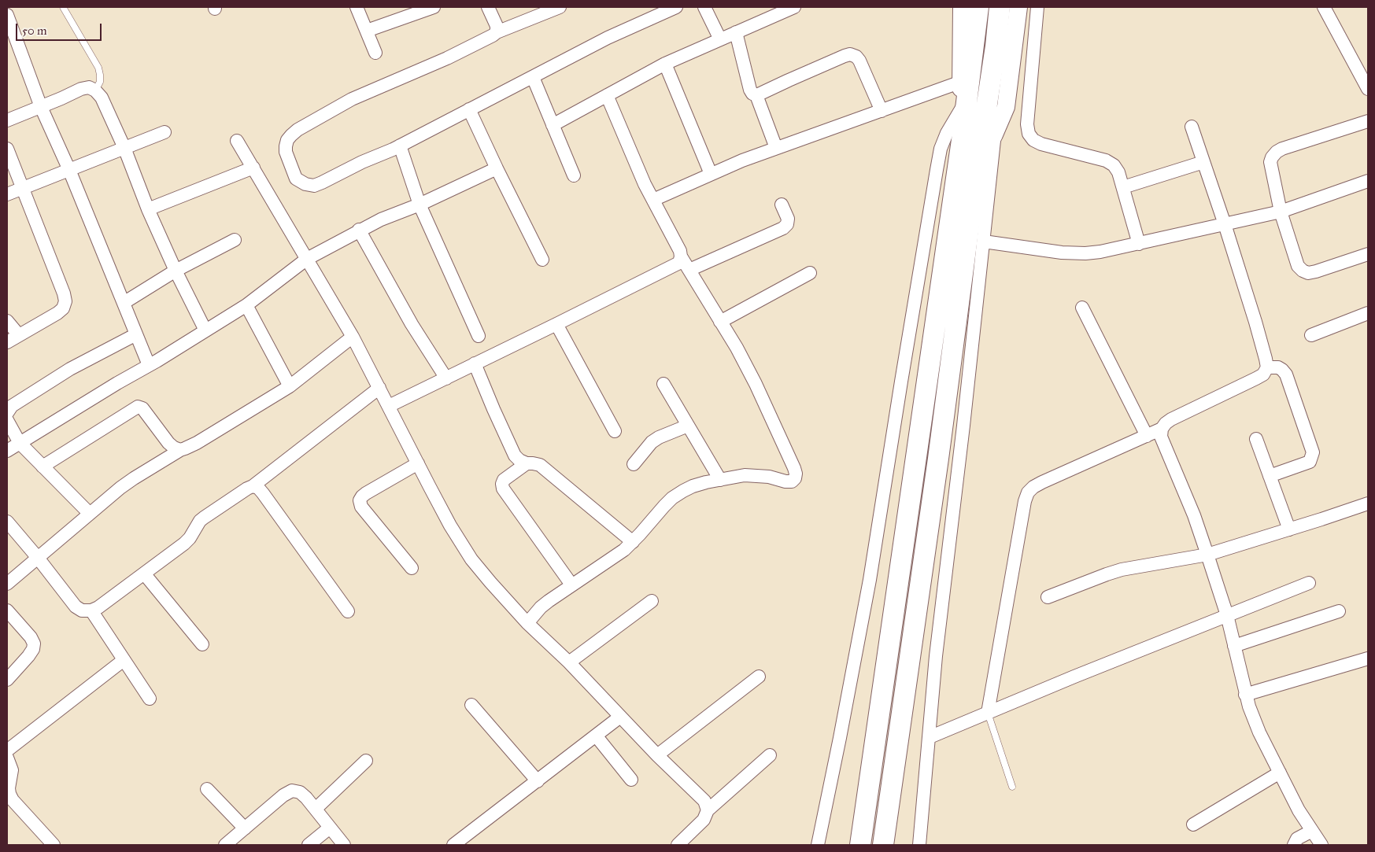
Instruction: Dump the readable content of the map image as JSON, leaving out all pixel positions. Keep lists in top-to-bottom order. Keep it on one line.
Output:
{"scale_bar":"50 m"}
